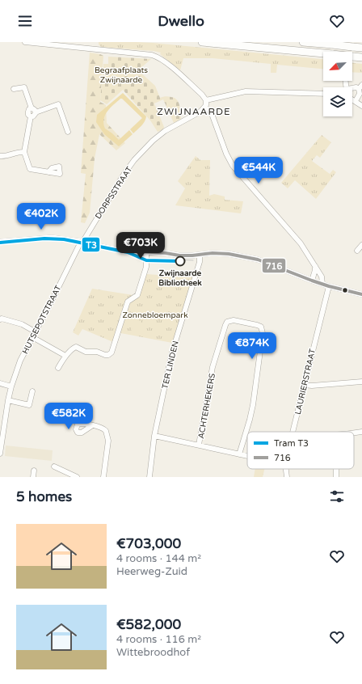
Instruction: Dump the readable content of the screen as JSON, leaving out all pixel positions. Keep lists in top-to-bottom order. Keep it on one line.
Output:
{"streets":{"street":["DORPSSTRAAT","HUTSEPOTSTRAAT","TER LINDEN","LAURIERSTRAAT","ACHTERHEKERS"]},"crossings":[["DORPSSTRAAT","HUTSEPOTSTRAAT"]],"districts":["ZWIJNAARDE"],"parks":["Begraafplaats Zwijnaarde","Zonnebloempark"],"places":["Zwijnaarde Bibliotheek"],"lines":["transit line 716","tram line T3"],"legend":["Tram T3","716"],"north":"bottom left","page":{"header":"Dwello","price":["€544K","€402K","€703K","€874K","€582K"],"heading":"5 homes","list":[{"name":"€703,000","note":"4 rooms · 144 m² · Heerweg-Zuid"},{"name":"€582,000","note":"4 rooms · 116 m² · Wittebroodhof"}]}}
